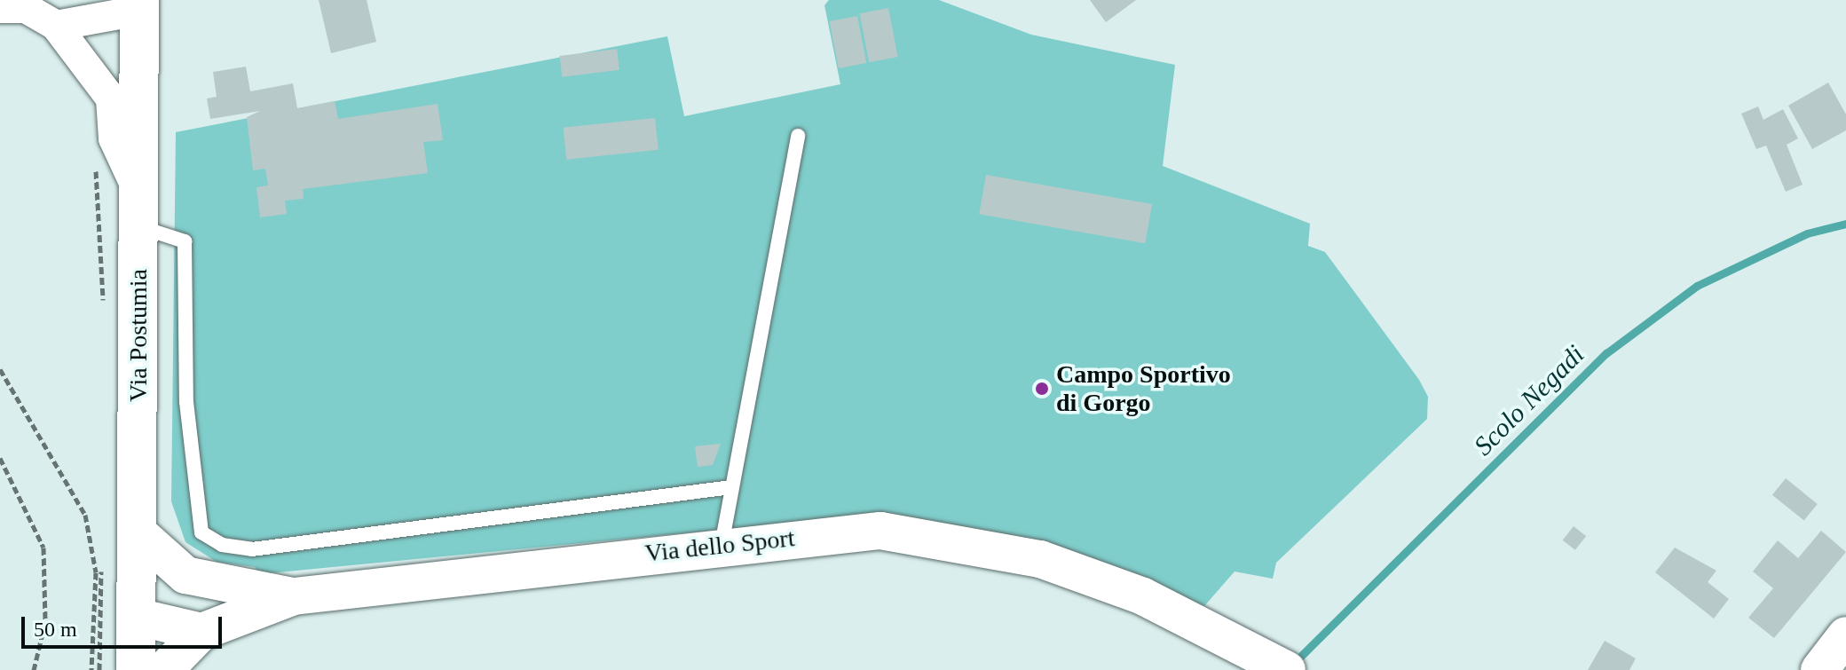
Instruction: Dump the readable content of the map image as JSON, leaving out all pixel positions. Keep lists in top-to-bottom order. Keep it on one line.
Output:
{"streets":{"main road":["Via Postumia"],"street":["Via dello Sport"]},"water":["Scolo Negadi"],"places":["Campo Sportivo di Gorgo"],"scale_bar":"50 m"}
